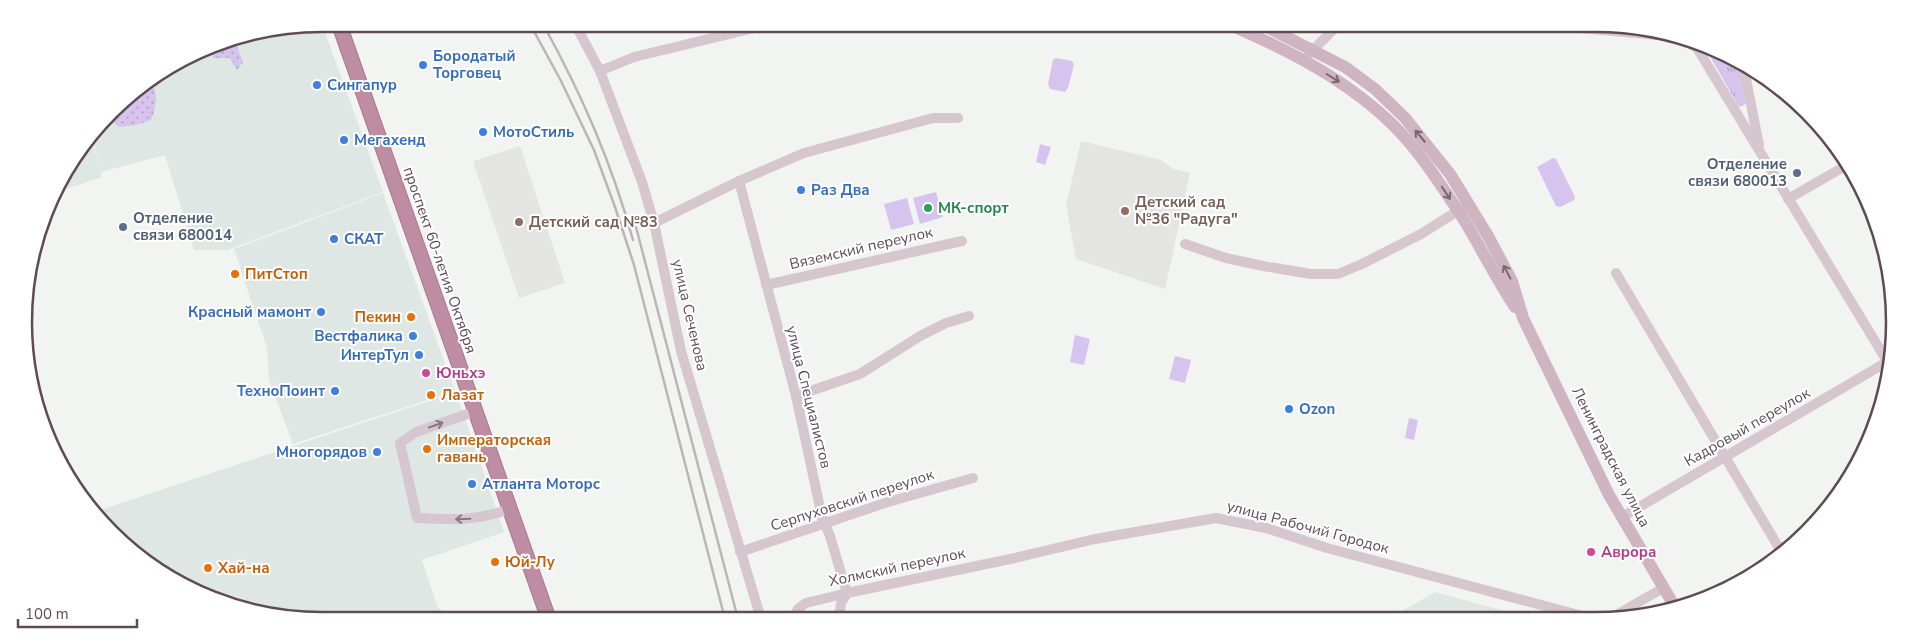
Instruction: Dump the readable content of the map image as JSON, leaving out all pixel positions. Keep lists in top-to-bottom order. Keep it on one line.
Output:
{"streets":{"highway":["проспект 60-летия Октября"],"main road":["Ленинградская улица"],"street":["Вяземский переулок","улица Сеченова","улица Специалистов","Кадровый переулок","Серпуховский переулок","улица Рабочий Городок","Холмский переулок"]},"crossings":[["Вяземский переулок","улица Специалистов"],["улица Сеченова","Серпуховский переулок"],["улица Специалистов","Серпуховский переулок"],["улица Специалистов","Холмский переулок"],["Кадровый переулок","Ленинградская улица"],["улица Рабочий Городок","Холмский переулок"]],"places":["Бородатый Торговец","Сингапур","МотоСтиль","Мегахенд","Отделение связи 680013","Раз Два","МК-спорт","Детский сад №36 \"Радуга\"","Детский сад №83","Отделение связи 680014","СКАТ","ПитСтоп","Красный мамонт","Пекин","Вестфалика","ИнтерТул","Юньхэ","ТехноПоинт","Лазат","Ozon","Императорская гавань","Многорядов","Атланта Моторс","Аврора","Юй-Лу","Хай-на"],"scale_bar":"100 m"}
